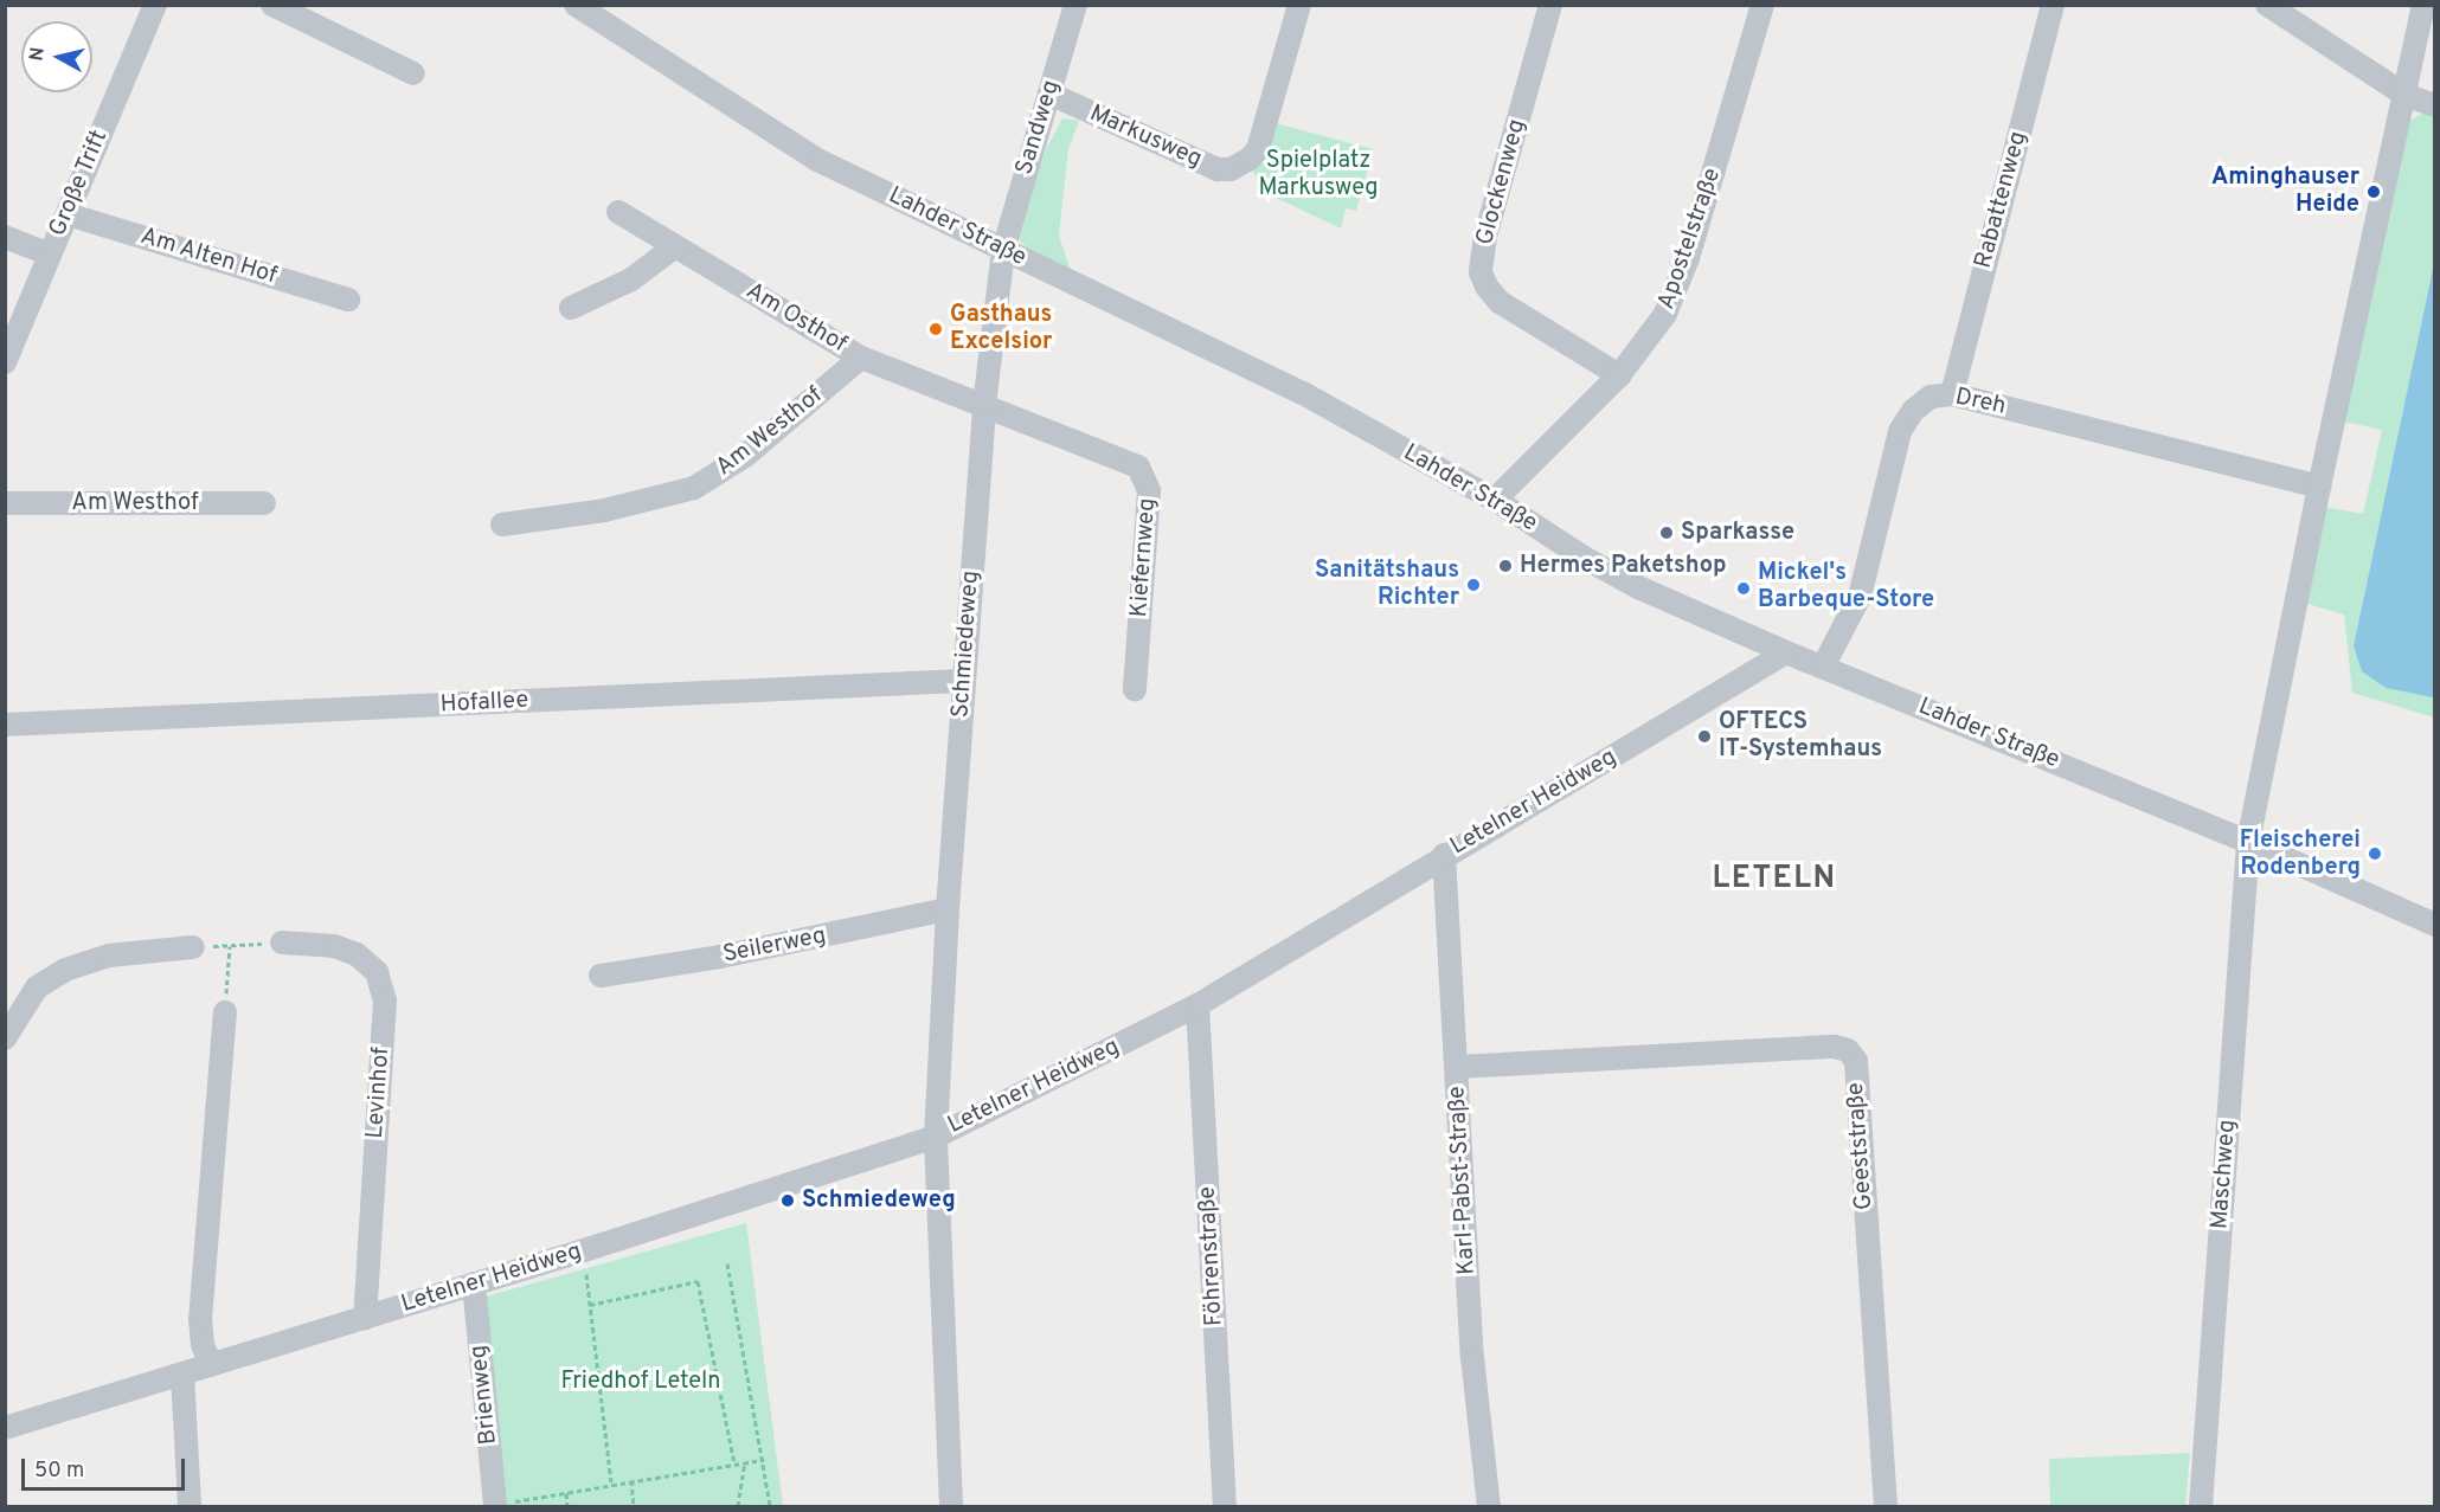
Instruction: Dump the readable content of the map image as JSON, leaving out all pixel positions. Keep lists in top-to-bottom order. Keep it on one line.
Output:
{"streets":{"street":["Sandweg","Markusweg","Glockenweg","Große Trift","Rabattenweg","Lahder Straße","Apostelstraße","Am Alten Hof","Am Osthof","Dreh","Am Westhof","Kiefernweg","Schmiedeweg","Hofallee","Letelner Heidweg","Seilerweg","Levinhof","Geeststraße","Maschweg","Karl-Pabst-Straße","Föhrenstraße","Brienweg"]},"crossings":[["Sandweg","Markusweg"],["Sandweg","Lahder Straße"],["Sandweg","Schmiedeweg"],["Glockenweg","Apostelstraße"],["Große Trift","Am Alten Hof"],["Rabattenweg","Dreh"],["Lahder Straße","Apostelstraße"],["Lahder Straße","Dreh"],["Lahder Straße","Schmiedeweg"],["Lahder Straße","Letelner Heidweg"],["Lahder Straße","Maschweg"],["Am Osthof","Am Westhof"],["Am Osthof","Kiefernweg"],["Am Osthof","Schmiedeweg"],["Kiefernweg","Schmiedeweg"],["Schmiedeweg","Hofallee"],["Schmiedeweg","Letelner Heidweg"],["Schmiedeweg","Seilerweg"],["Letelner Heidweg","Levinhof"],["Letelner Heidweg","Karl-Pabst-Straße"],["Letelner Heidweg","Föhrenstraße"],["Letelner Heidweg","Brienweg"],["Geeststraße","Karl-Pabst-Straße"]],"districts":["LETELN"],"parks":["Spielplatz Markusweg","Friedhof Leteln"],"places":["Aminghauser Heide","Gasthaus Excelsior","Sparkasse","Hermes Paketshop","Sanitätshaus Richter","Mickel's Barbeque-Store","OFTECS IT-Systemhaus","Fleischerei Rodenberg","Schmiedeweg"],"scale_bar":"50 m","north":"left"}
